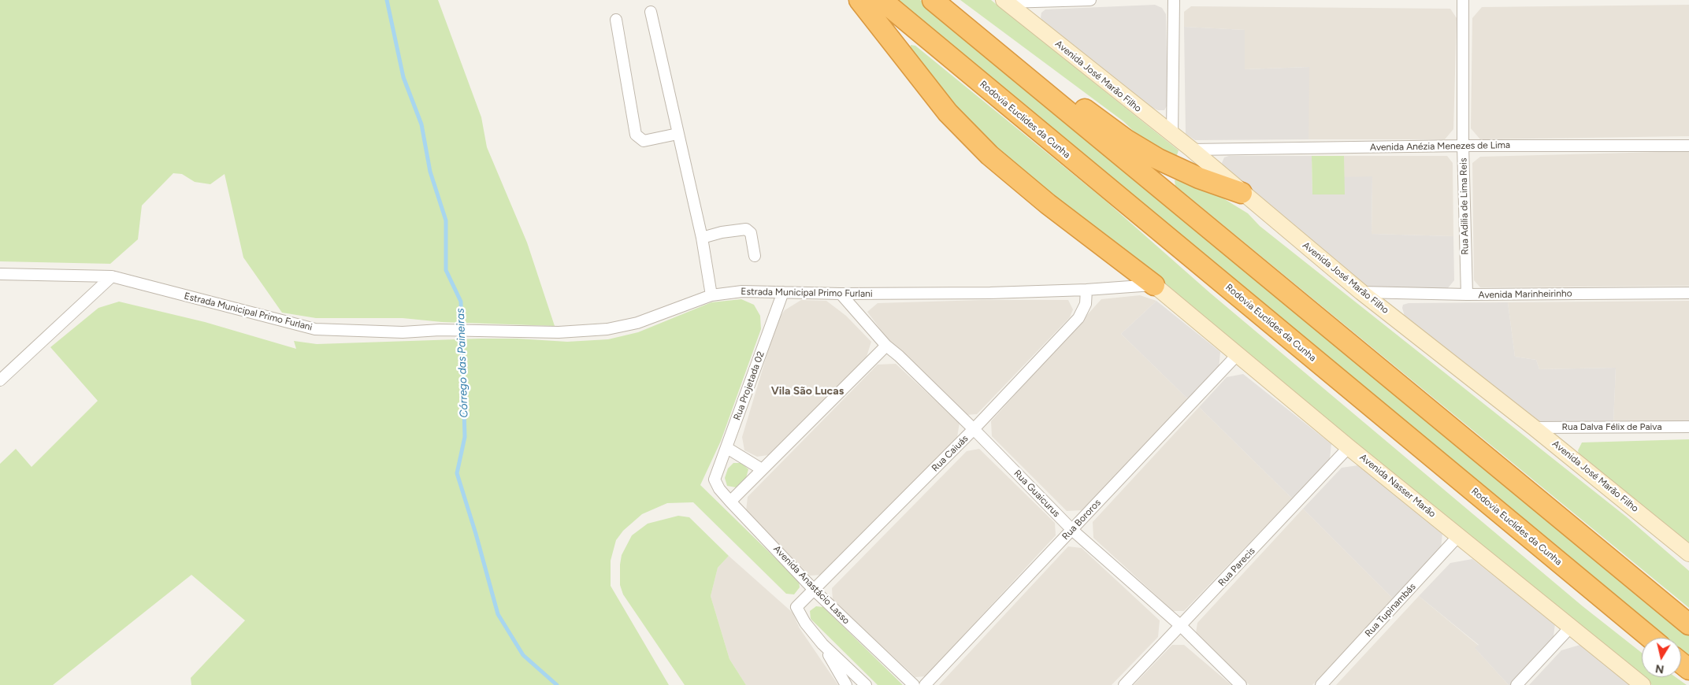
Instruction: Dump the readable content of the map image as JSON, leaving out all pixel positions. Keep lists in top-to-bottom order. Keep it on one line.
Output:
{"streets":{"highway":["Rodovia Euclides da Cunha"],"main road":["Avenida José Marão Filho","Avenida Nasser Marão"],"street":["Avenida Anézia Menezes de Lima","Rua Adilia de Lima Reis","Estrada Municipal Primo Furlani","Avenida Marinheirinho","Rua Projetada 02","Rua Dalva Félix de Paiva","Rua Caiuás","Rua Guaicurus","Rua Bororos","Rua Parecis","Avenida Anastácio Lasso","Rua Tupinambás"]},"crossings":[["Avenida José Marão Filho","Avenida Anézia Menezes de Lima"],["Avenida José Marão Filho","Avenida Marinheirinho"],["Avenida José Marão Filho","Rua Dalva Félix de Paiva"],["Avenida Anézia Menezes de Lima","Rua Adilia de Lima Reis"],["Rua Adilia de Lima Reis","Avenida Marinheirinho"],["Estrada Municipal Primo Furlani","Rua Projetada 02"],["Estrada Municipal Primo Furlani","Rua Caiuás"],["Estrada Municipal Primo Furlani","Avenida Nasser Marão"],["Estrada Municipal Primo Furlani","Rua Guaicurus"],["Rua Projetada 02","Avenida Anastácio Lasso"],["Rua Caiuás","Rua Guaicurus"],["Rua Caiuás","Avenida Anastácio Lasso"],["Avenida Nasser Marão","Rua Bororos"],["Avenida Nasser Marão","Rua Parecis"],["Avenida Nasser Marão","Rua Tupinambás"],["Rua Guaicurus","Rua Bororos"],["Rua Guaicurus","Rua Parecis"]],"districts":["Vila São Lucas"],"water":["Córrego das Paineiras"],"north":"bottom"}
